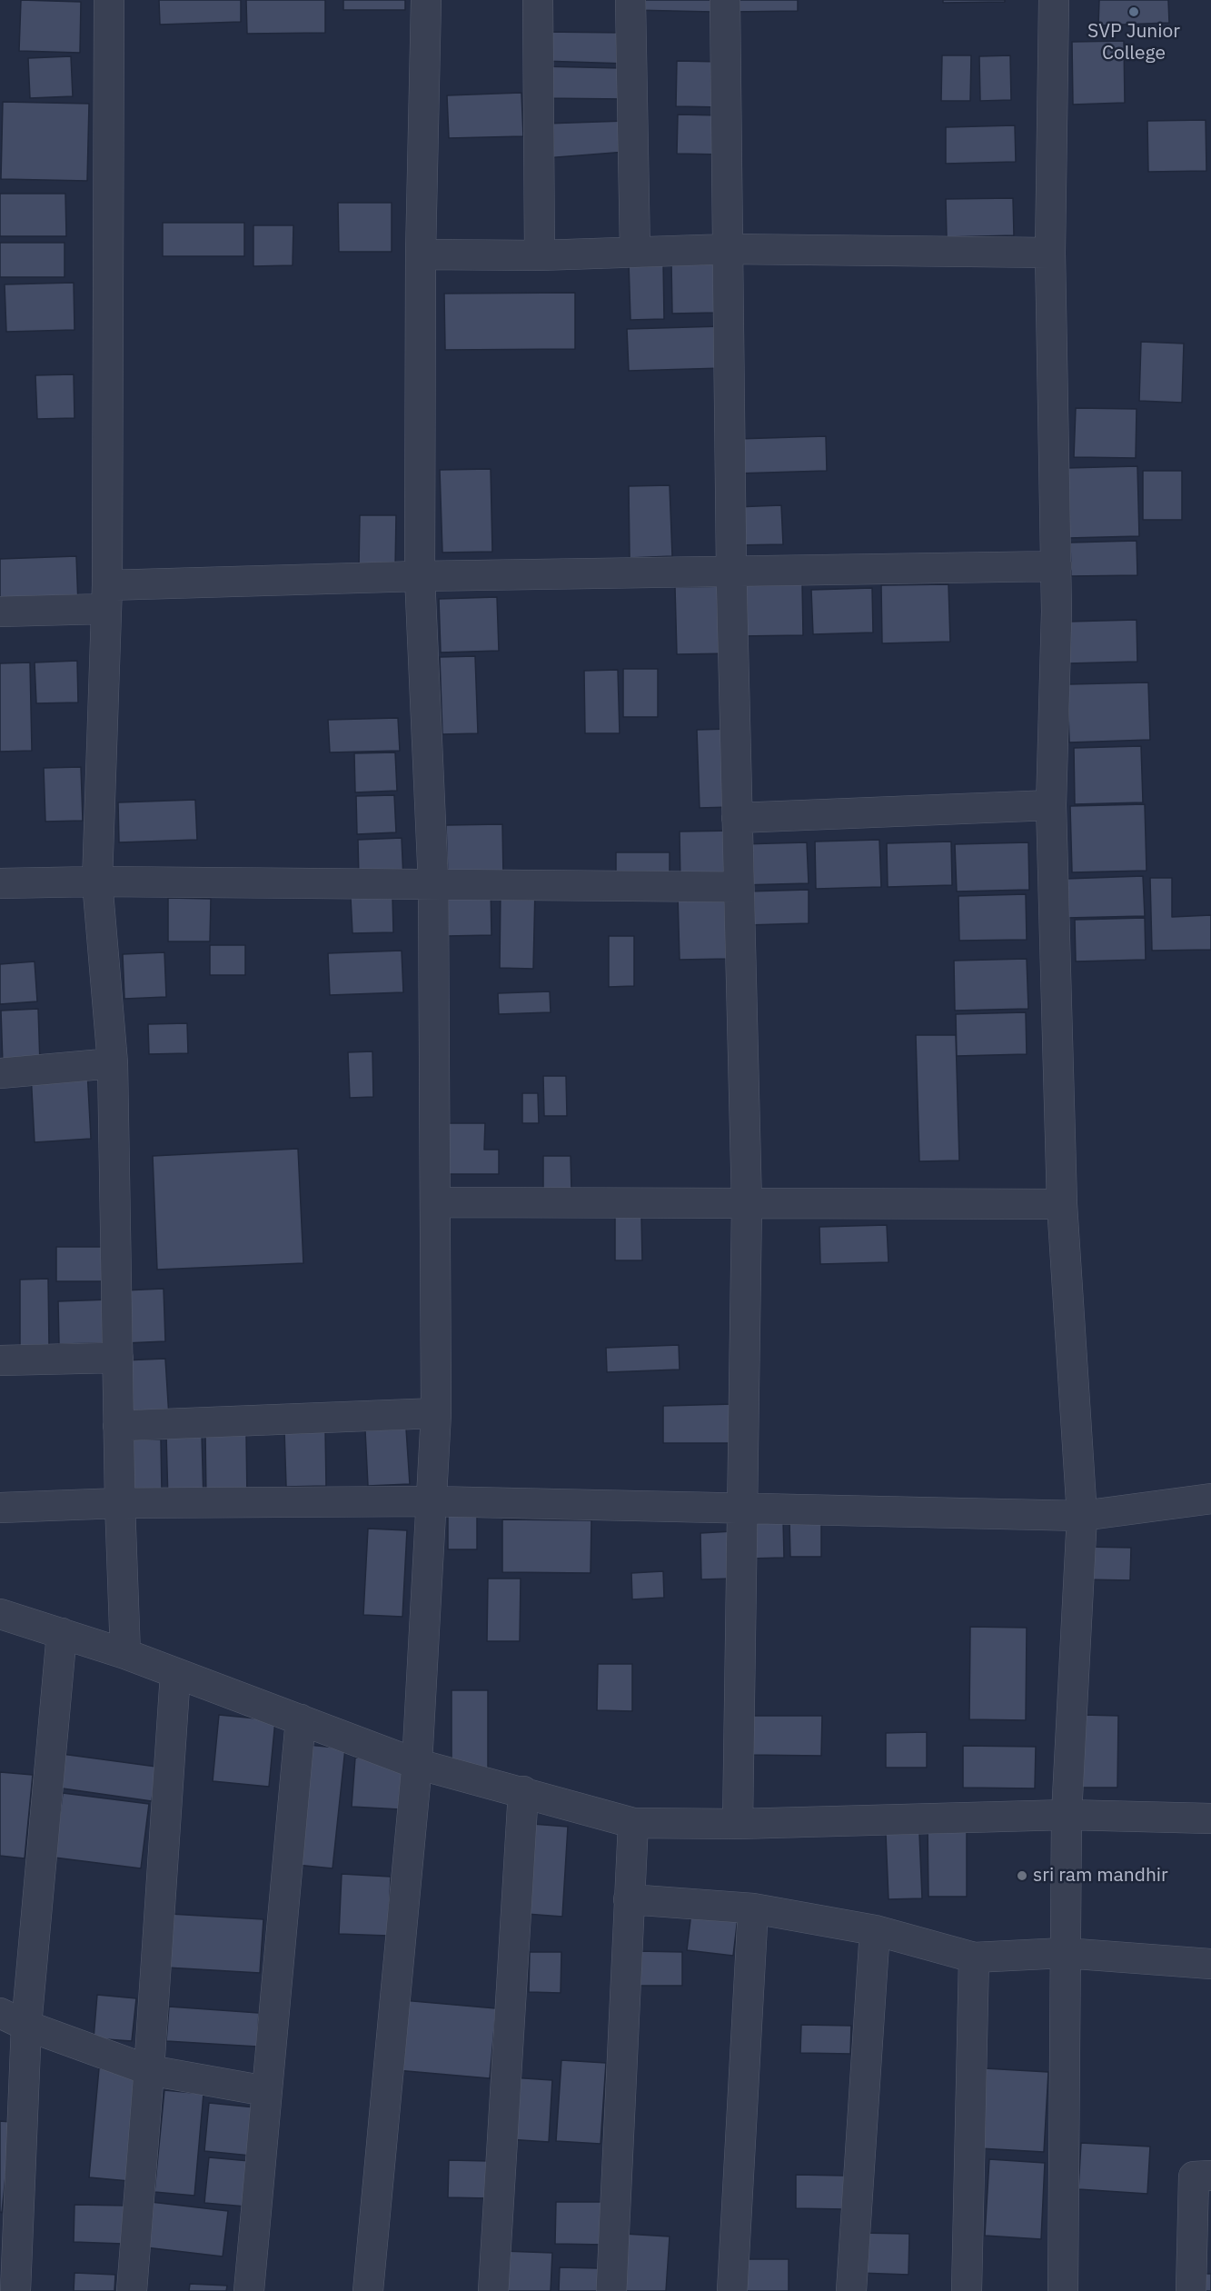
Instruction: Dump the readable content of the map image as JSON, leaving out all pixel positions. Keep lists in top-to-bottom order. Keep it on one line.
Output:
{"places":["SVP Junior College","sri ram mandhir"]}
